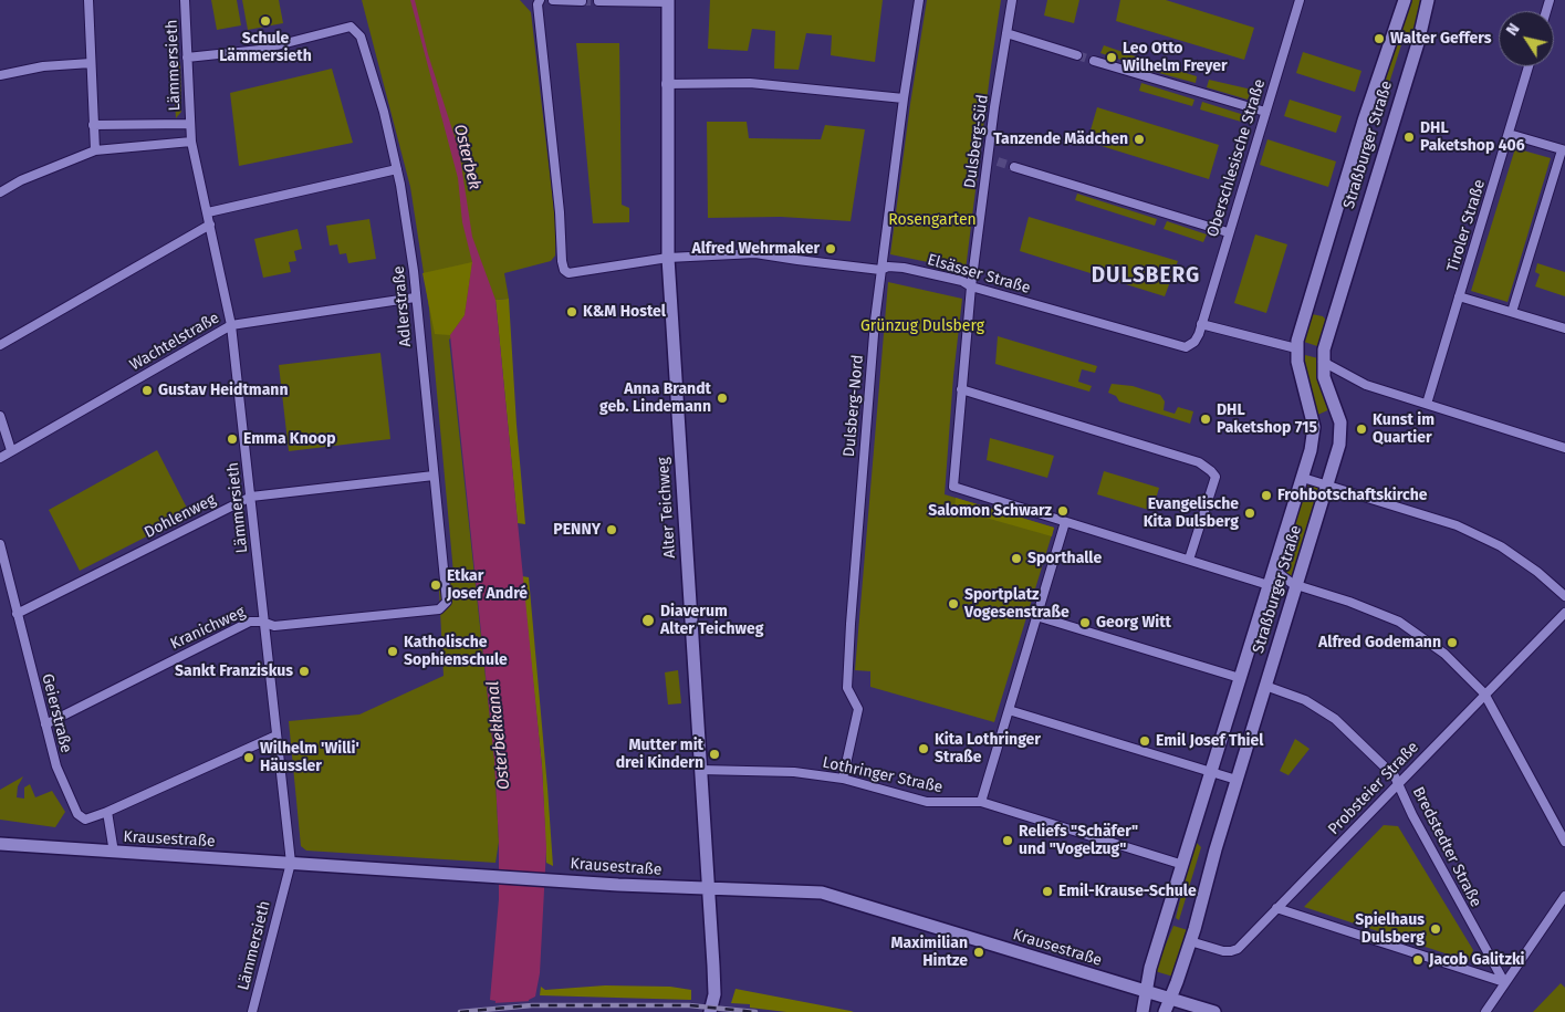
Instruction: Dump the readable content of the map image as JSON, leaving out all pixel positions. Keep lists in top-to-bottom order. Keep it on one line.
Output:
{"streets":{"main road":["Straßburger Straße","Alter Teichweg","Krausestraße"],"street":["Lämmersieth","Dulsberg-Süd","Oberschlesische Straße","Tiroler Straße","Elsässer Straße","Adlerstraße","Wachtelstraße","Dulsberg-Nord","Dohlenweg","Kranichweg","Geierstraße","Lothringer Straße","Probsteier Straße","Bredstedter Straße"]},"crossings":[["Lämmersieth","Adlerstraße"],["Lämmersieth","Wachtelstraße"],["Lämmersieth","Dohlenweg"],["Lämmersieth","Kranichweg"],["Lämmersieth","Krausestraße"],["Dulsberg-Süd","Elsässer Straße"],["Straßburger Straße","Lothringer Straße"],["Straßburger Straße","Probsteier Straße"],["Straßburger Straße","Krausestraße"],["Straßburger Straße","Bredstedter Straße"],["Oberschlesische Straße","Elsässer Straße"],["Elsässer Straße","Dulsberg-Nord"],["Elsässer Straße","Alter Teichweg"],["Adlerstraße","Wachtelstraße"],["Adlerstraße","Dohlenweg"],["Adlerstraße","Kranichweg"],["Dulsberg-Nord","Lothringer Straße"],["Alter Teichweg","Lothringer Straße"],["Alter Teichweg","Krausestraße"],["Dohlenweg","Geierstraße"],["Kranichweg","Geierstraße"],["Probsteier Straße","Bredstedter Straße"]],"districts":["DULSBERG"],"water":["Osterbek","Osterbekkanal"],"parks":["Rosengarten","Grünzug Dulsberg"],"places":["Schule Lämmersieth","Walter Geffers","Leo Otto Wilhelm Freyer","DHL Paketshop 406","Tanzende Mädchen","Alfred Wehrmaker","K&M Hostel","Gustav Heidtmann","Anna Brandt geb. Lindemann","DHL Paketshop 715","Kunst im Quartier","Emma Knoop","Frohbotschaftskirche","Salomon Schwarz","Evangelische Kita Dulsberg","PENNY","Sporthalle","Etkar Josef André","Sportplatz Vogesenstraße","Diaverum Alter Teichweg","Georg Witt","Alfred Godemann","Katholische Sophienschule","Sankt Franziskus","Emil Josef Thiel","Kita Lothringer Straße","Mutter mit drei Kindern","Wilhelm 'Willi' Häussler","Reliefs \"Schäfer\" und \"Vogelzug\"","Emil-Krause-Schule","Spielhaus Dulsberg","Maximilian Hintze","Jacob Galitzki"],"north":"top left"}
